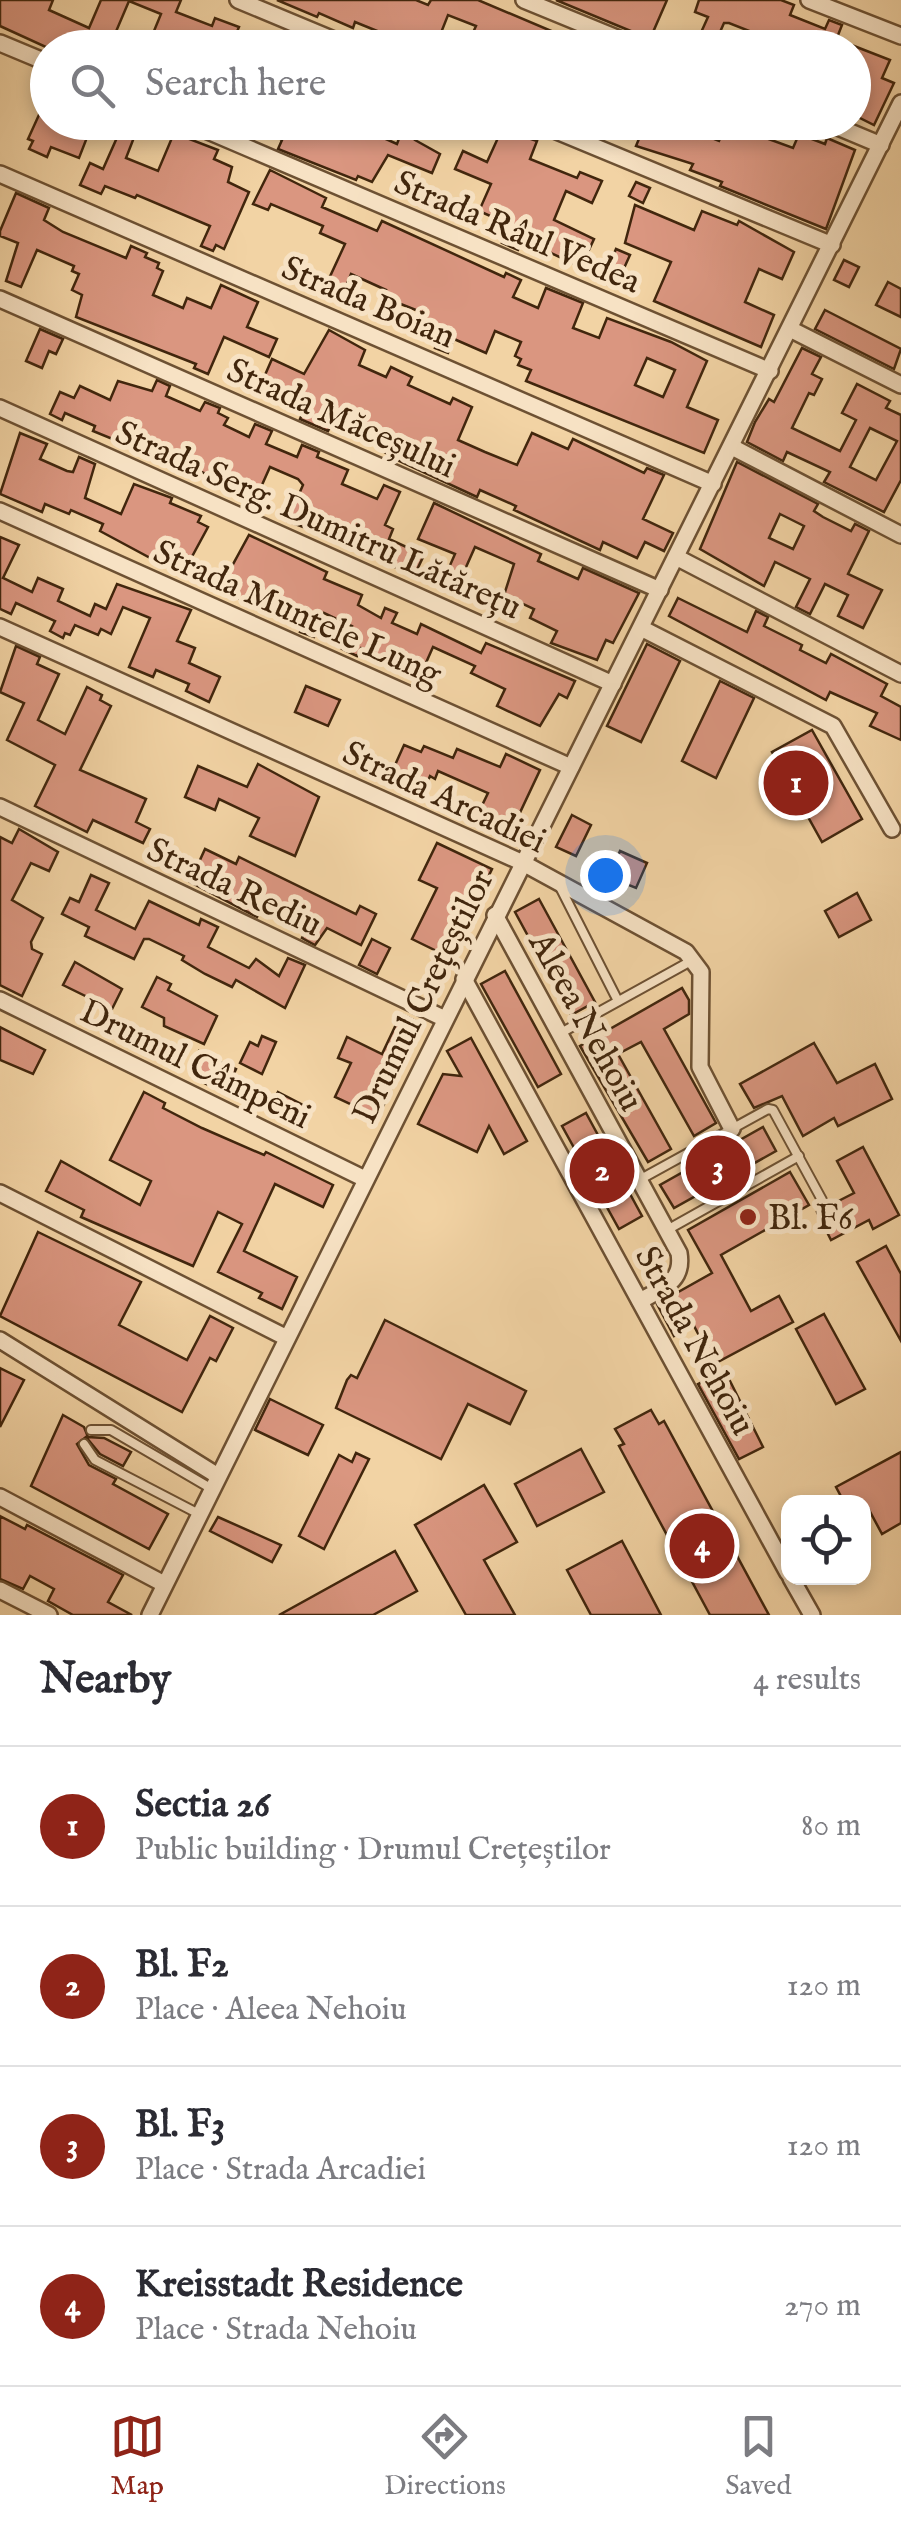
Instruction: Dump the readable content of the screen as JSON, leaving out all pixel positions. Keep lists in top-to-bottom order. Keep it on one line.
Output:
{"streets":{"street":["Strada Râul Vedea","Strada Boian","Strada Măceșului","Strada Serg. Dumitru Lătărețu","Strada Muntele Lung","Strada Arcadiei","Strada Rediu","Drumul Crețeștilor","Aleea Nehoiu","Drumul Câmpeni","Strada Nehoiu"]},"crossings":[["Strada Râul Vedea","Drumul Crețeștilor"],["Strada Boian","Drumul Crețeștilor"],["Strada Măceșului","Drumul Crețeștilor"],["Strada Serg. Dumitru Lătărețu","Drumul Crețeștilor"],["Strada Muntele Lung","Drumul Crețeștilor"],["Strada Arcadiei","Drumul Crețeștilor"],["Strada Rediu","Drumul Crețeștilor"],["Drumul Crețeștilor","Aleea Nehoiu"],["Drumul Crețeștilor","Drumul Câmpeni"],["Drumul Crețeștilor","Strada Nehoiu"],["Aleea Nehoiu","Strada Nehoiu"]],"places":["Bl. F6"],"page":{"search":"Search here","pins":["1","3","2","4"],"heading":["Nearby","4 results"],"list":[{"mark":"1","name":"Sectia 26","note":"Public building · Drumul Crețeștilor","value":"80 m"},{"mark":"2","name":"Bl. F2","note":"Place · Aleea Nehoiu","value":"120 m"},{"mark":"3","name":"Bl. F3","note":"Place · Strada Arcadiei","value":"120 m"},{"mark":"4","name":"Kreisstadt Residence","note":"Place · Strada Nehoiu","value":"270 m"}],"nav":["Map","Directions","Saved"]}}
